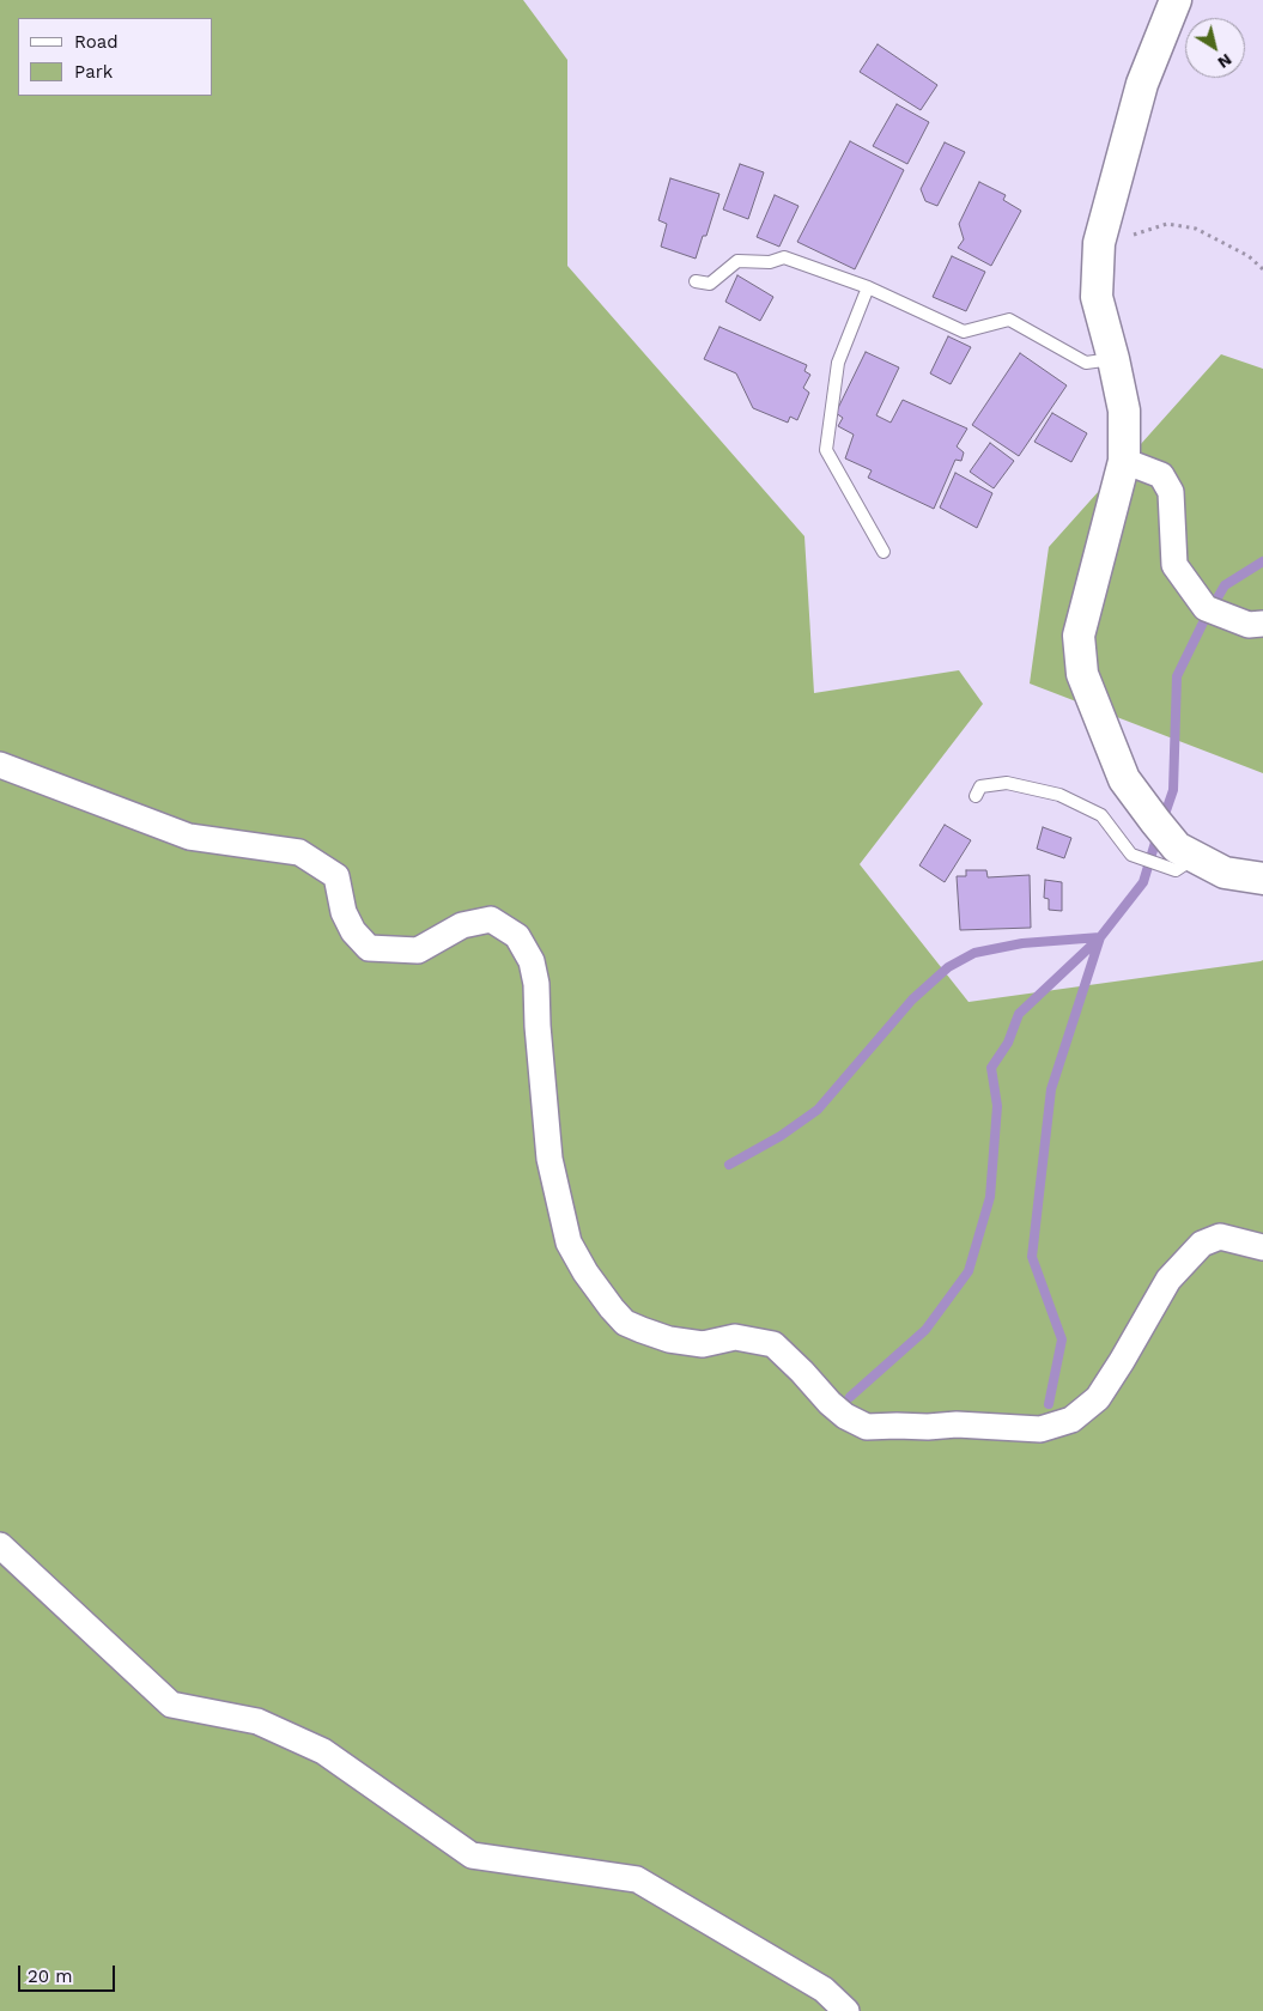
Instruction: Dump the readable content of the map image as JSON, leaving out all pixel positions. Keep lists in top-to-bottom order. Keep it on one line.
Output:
{"legend":["Road","Park"],"scale_bar":"20 m","north":"bottom right"}
